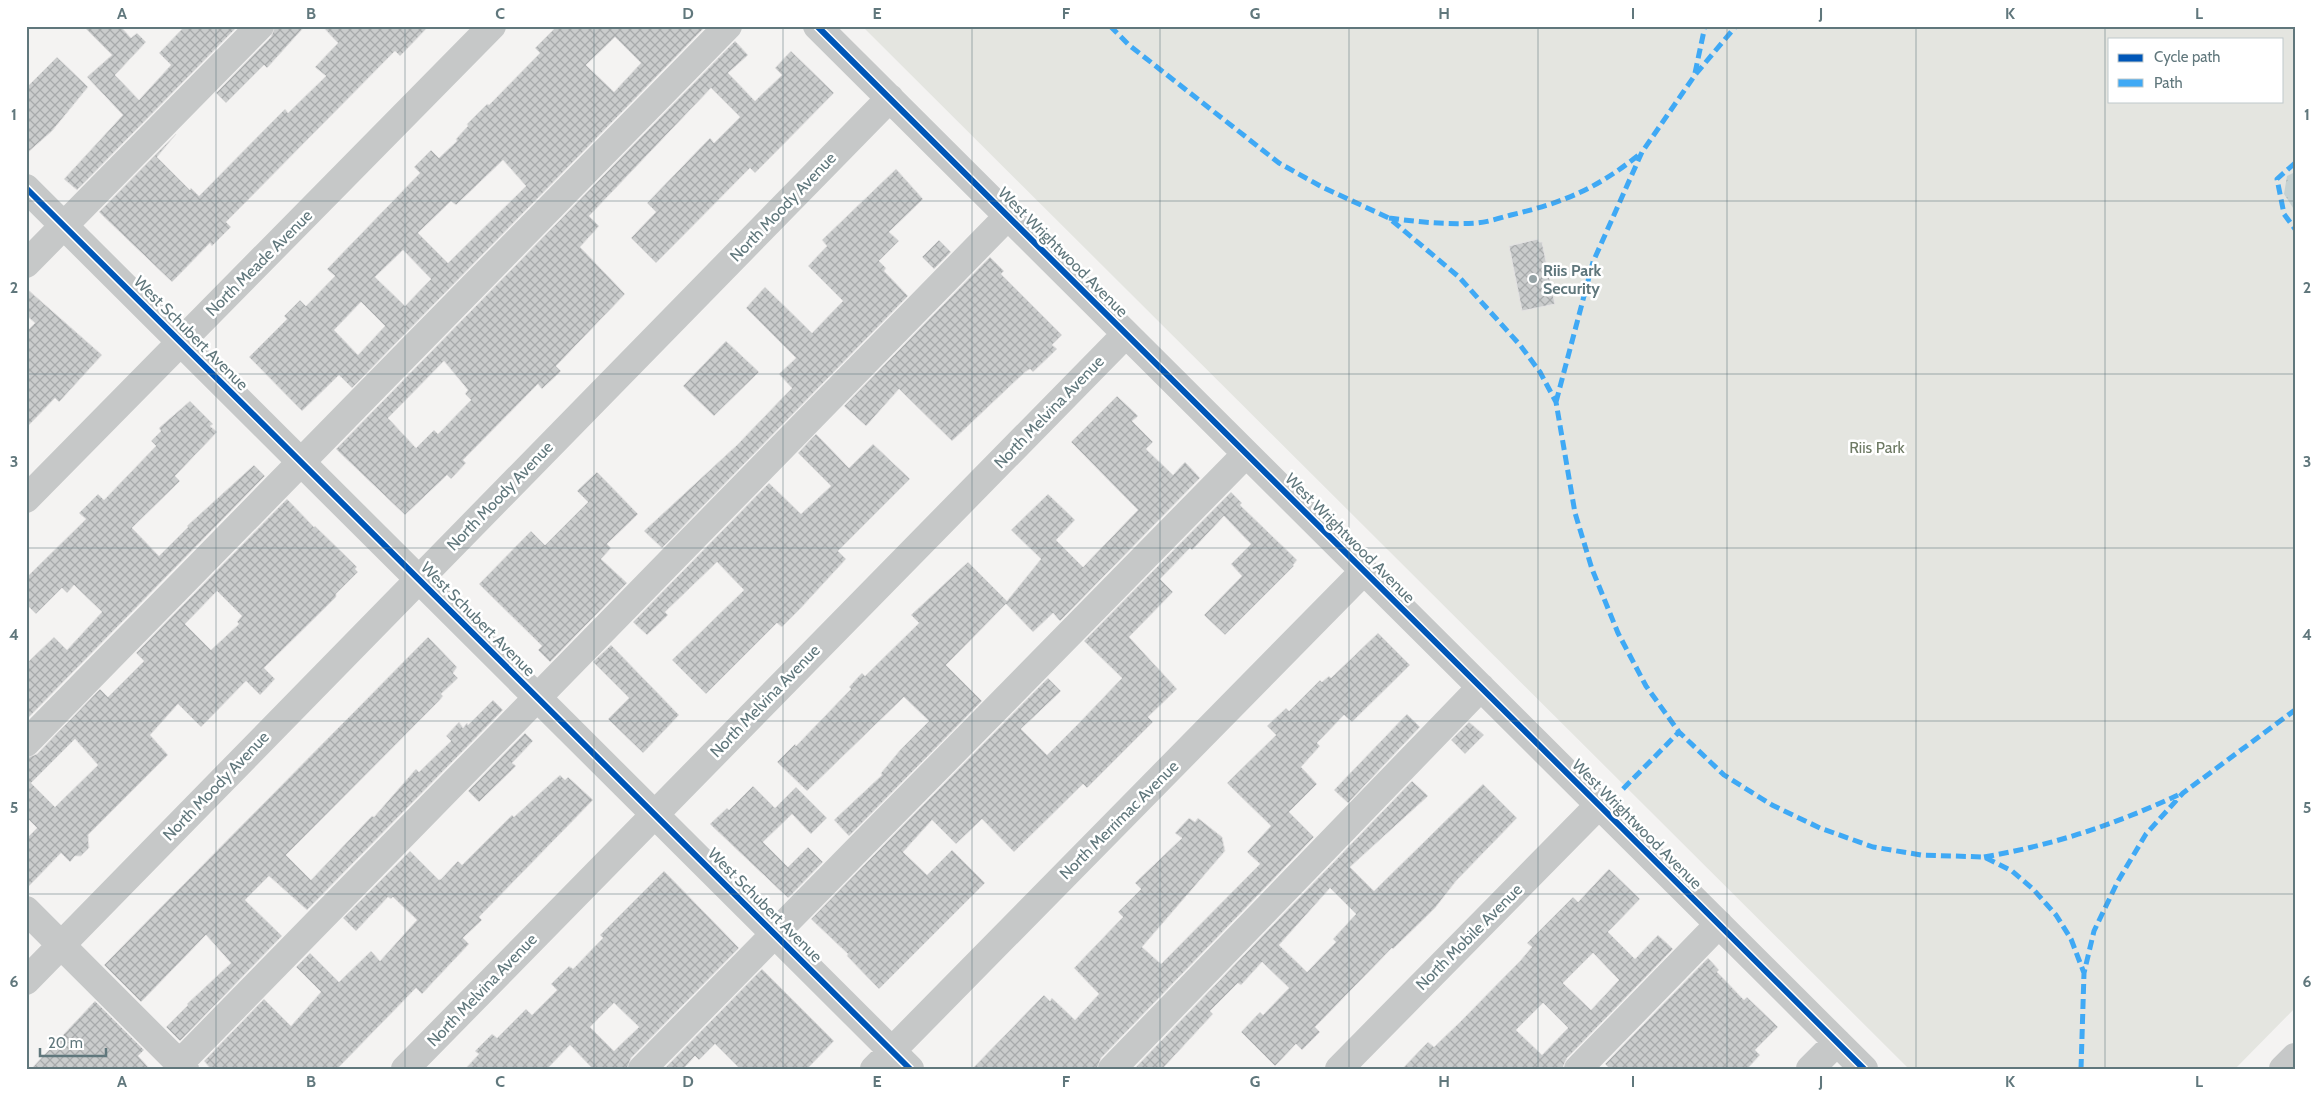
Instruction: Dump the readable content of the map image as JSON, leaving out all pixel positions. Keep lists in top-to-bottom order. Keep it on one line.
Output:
{"streets":{"street":["North Moody Avenue","West Wrightwood Avenue","North Meade Avenue","West Schubert Avenue","North Melvina Avenue","North Merrimac Avenue","North Mobile Avenue"]},"crossings":[["North Moody Avenue","West Wrightwood Avenue"],["North Moody Avenue","West Schubert Avenue"],["West Wrightwood Avenue","North Melvina Avenue"],["West Wrightwood Avenue","North Merrimac Avenue"],["West Wrightwood Avenue","North Mobile Avenue"],["North Meade Avenue","West Schubert Avenue"],["West Schubert Avenue","North Melvina Avenue"],["West Schubert Avenue","North Merrimac Avenue"]],"parks":["Riis Park"],"places":["Riis Park Security"],"legend":["Cycle path","Path"],"scale_bar":"20 m","grid":{"columns":["A","B","C","D","E","F","G","H","I","J","K","L"],"rows":["1","2","3","4","5","6"]}}
